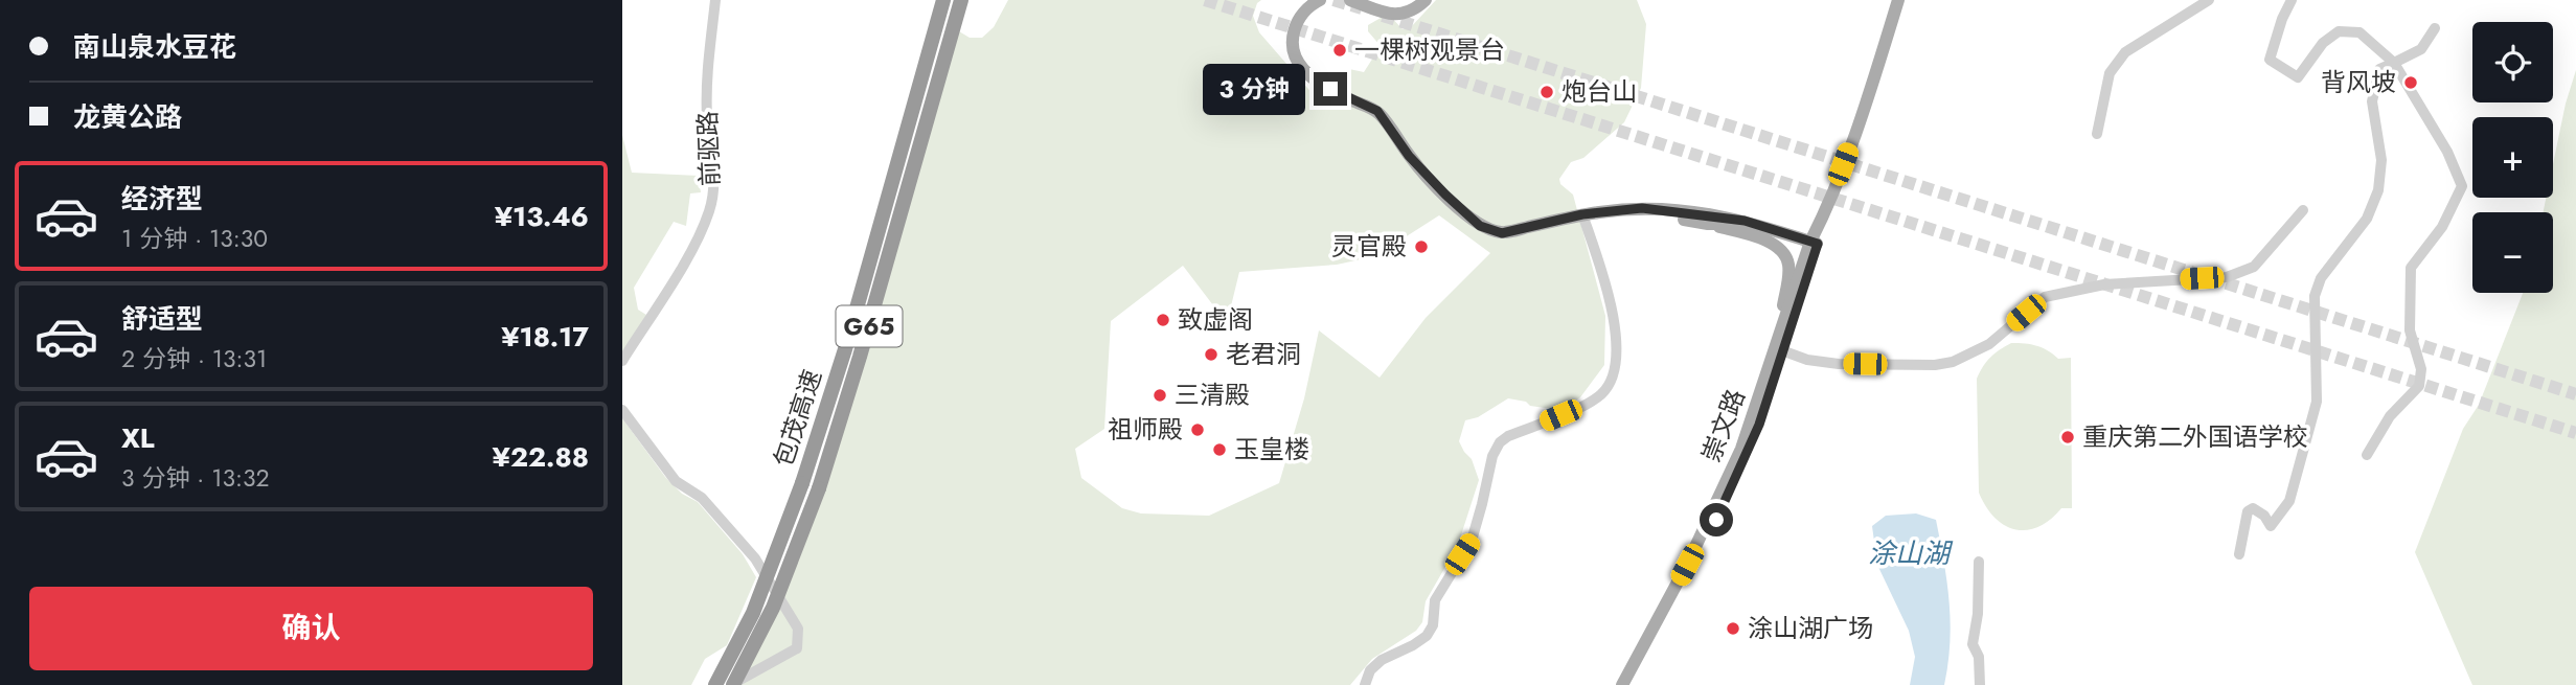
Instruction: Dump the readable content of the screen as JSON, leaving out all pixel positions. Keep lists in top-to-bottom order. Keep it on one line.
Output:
{"streets":{"highway":["G65","包茂高速"],"main road":["崇文路"],"street":["前驱路"]},"water":["涂山湖"],"places":["一棵树观景台","背风坡","炮台山","灵官殿","致虚阁","老君洞","三清殿","祖师殿","重庆第二外国语学校","玉皇楼","涂山湖广场"],"page":{"banner":["南山泉水豆花","龙黄公路"],"map_buttons":["+","−"],"bubble":"3 分钟","list":[{"name":"经济型","note":"1 分钟 · 13:30","value":"¥13.46"},{"name":"舒适型","note":"2 分钟 · 13:31","value":"¥18.17"},{"name":"XL","note":"3 分钟 · 13:32","value":"¥22.88"}],"buttons":"确认"}}
